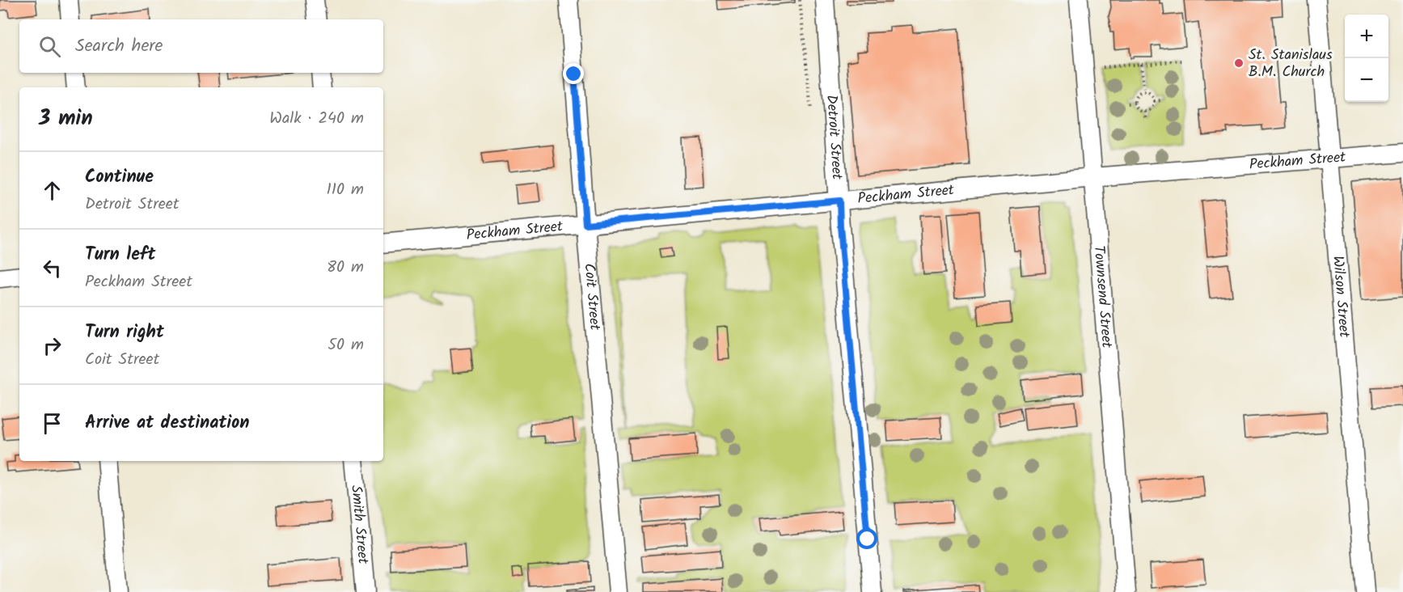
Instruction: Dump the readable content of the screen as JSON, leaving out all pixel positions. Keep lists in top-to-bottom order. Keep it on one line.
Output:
{"streets":{"street":["Detroit Street","Peckham Street","Coit Street","Townsend Street","Wilson Street","Smith Street"]},"crossings":[["Detroit Street","Peckham Street"],["Peckham Street","Coit Street"],["Peckham Street","Townsend Street"],["Peckham Street","Wilson Street"]],"places":["St. Stanislaus B.M. Church"],"page":{"map_buttons":["+","−"],"search":"Search here","heading":["3 min","Walk · 240 m"],"list":[["Continue","Detroit Street","110 m"],["Turn left","Peckham Street","80 m"],["Turn right","Coit Street","50 m"],"Arrive at destination"]}}
